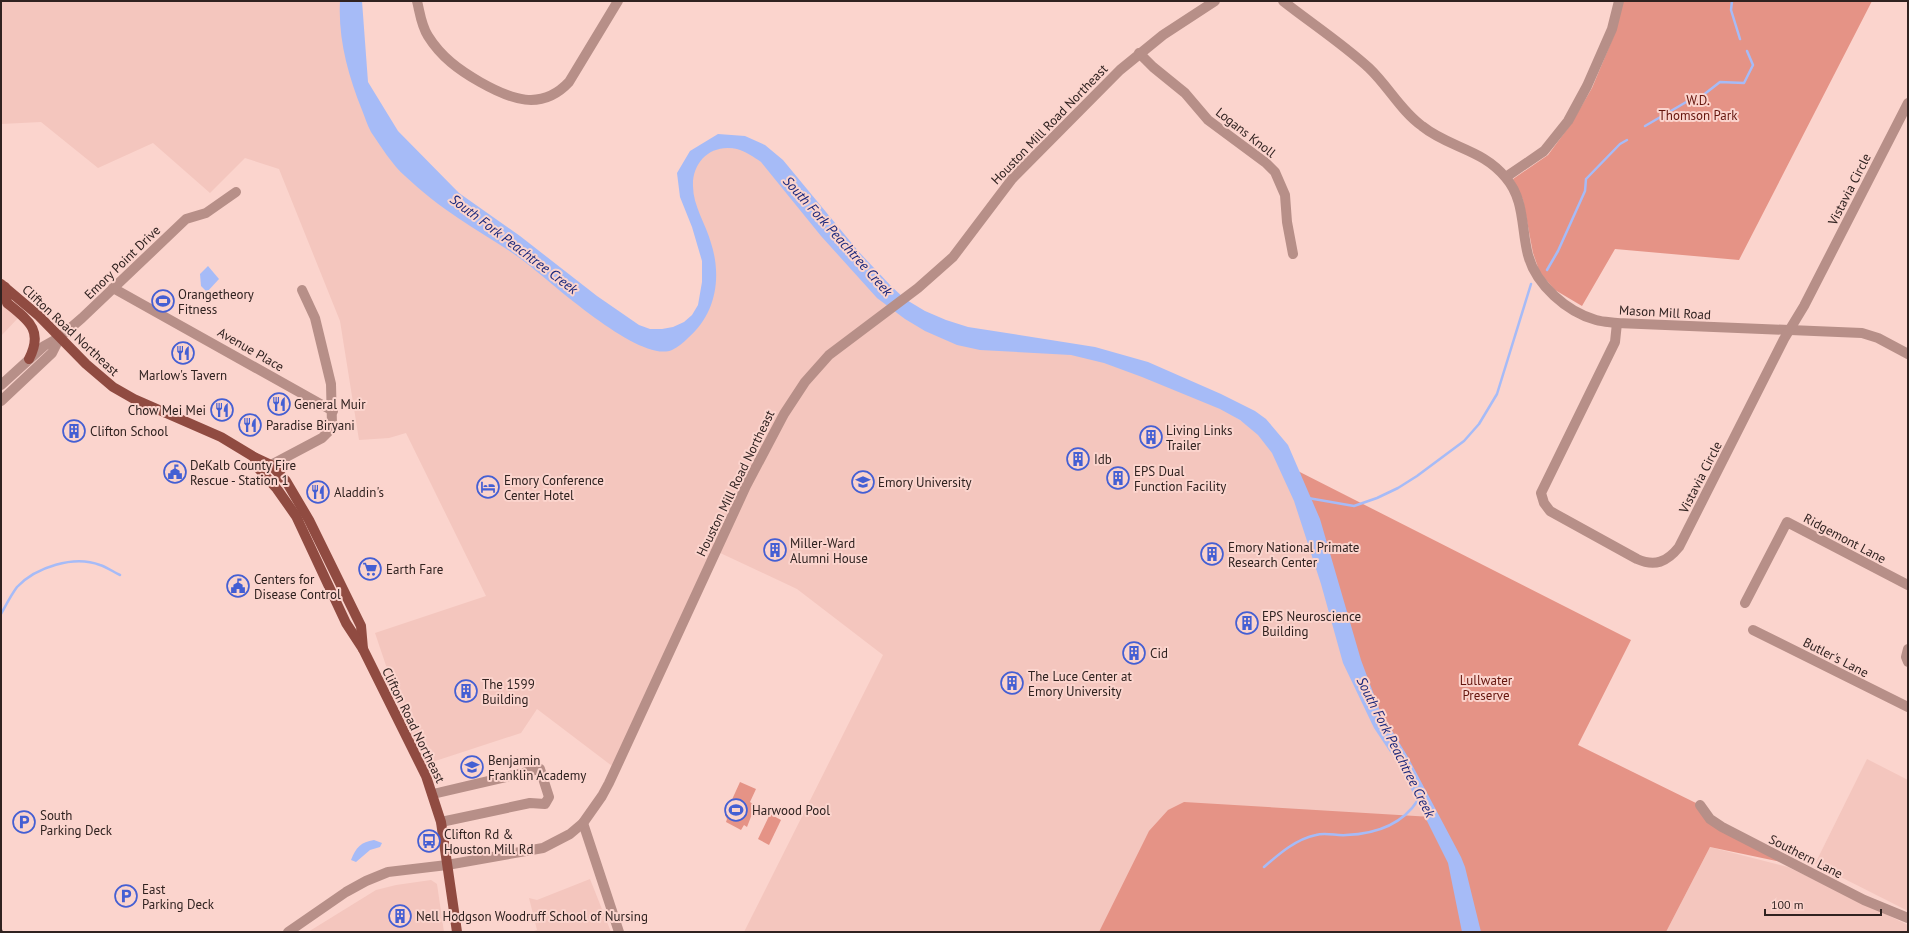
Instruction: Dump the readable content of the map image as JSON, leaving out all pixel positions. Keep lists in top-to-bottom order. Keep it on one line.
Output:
{"streets":{"main road":["Clifton Road Northeast"],"street":["Houston Mill Road Northeast","Logans Knoll","Vistavia Circle","Emory Point Drive","Mason Mill Road","Avenue Place","Ridgemont Lane","Butler's Lane","Southern Lane"]},"crossings":[["Houston Mill Road Northeast","Logans Knoll"],["Houston Mill Road Northeast","Clifton Road Northeast"],["Vistavia Circle","Mason Mill Road"],["Emory Point Drive","Clifton Road Northeast"],["Emory Point Drive","Avenue Place"]],"water":["South Fork Peachtree Creek"],"parks":["W.D. Thomson Park","Lullwater Preserve"],"places":{"sports":["Orangetheory Fitness","Harwood Pool"],"restaurant":["Marlow's Tavern","General Muir","Chow Mei Mei","Paradise Biryani","Aladdin's"],"building":["Clifton School","Living Links Trailer","Idb","EPS Dual Function Facility","Miller-Ward Alumni House","Emory National Primate Research Center","EPS Neuroscience Building","Cid","The Luce Center at Emory University","The 1599 Building","Nell Hodgson Woodruff School of Nursing"],"public building":["DeKalb County Fire Rescue - Station 1","Centers for Disease Control"],"school or university":["Emory University","Benjamin Franklin Academy"],"hotel":["Emory Conference Center Hotel"],"supermarket":["Earth Fare"],"parking":["South Parking Deck","East Parking Deck"],"bus stop":["Clifton Rd & Houston Mill Rd"]},"scale_bar":"100 m"}
